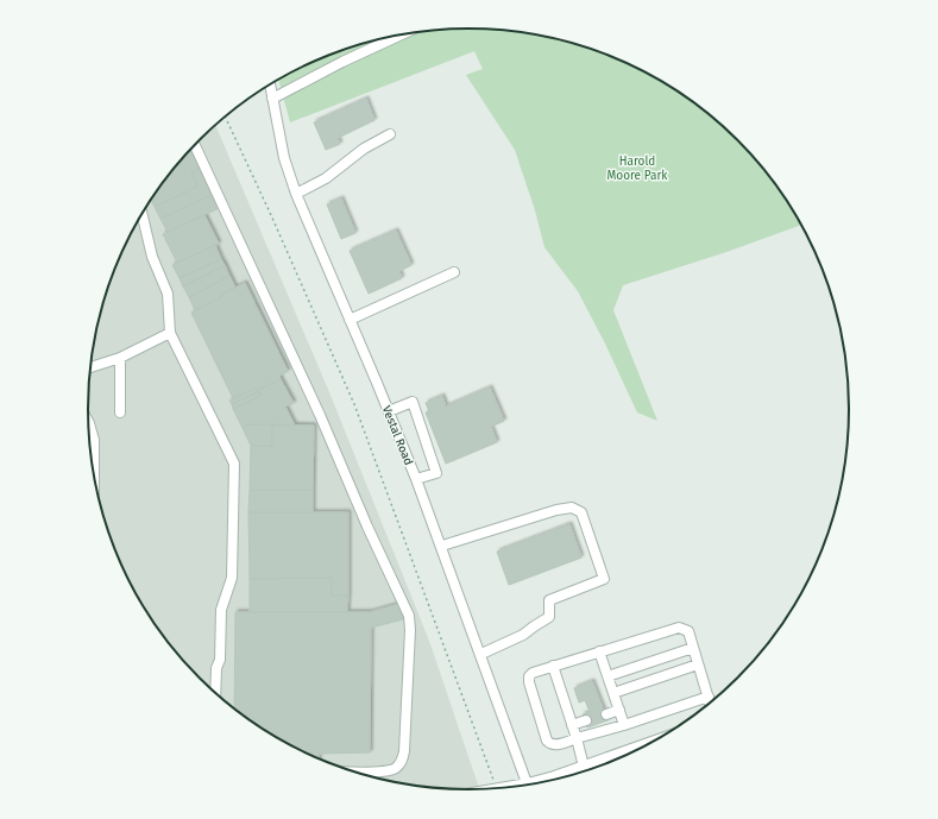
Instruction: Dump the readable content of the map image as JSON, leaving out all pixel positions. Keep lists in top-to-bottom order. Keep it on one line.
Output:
{"streets":{"street":["Vestal Road"]},"parks":["Harold Moore Park"]}
